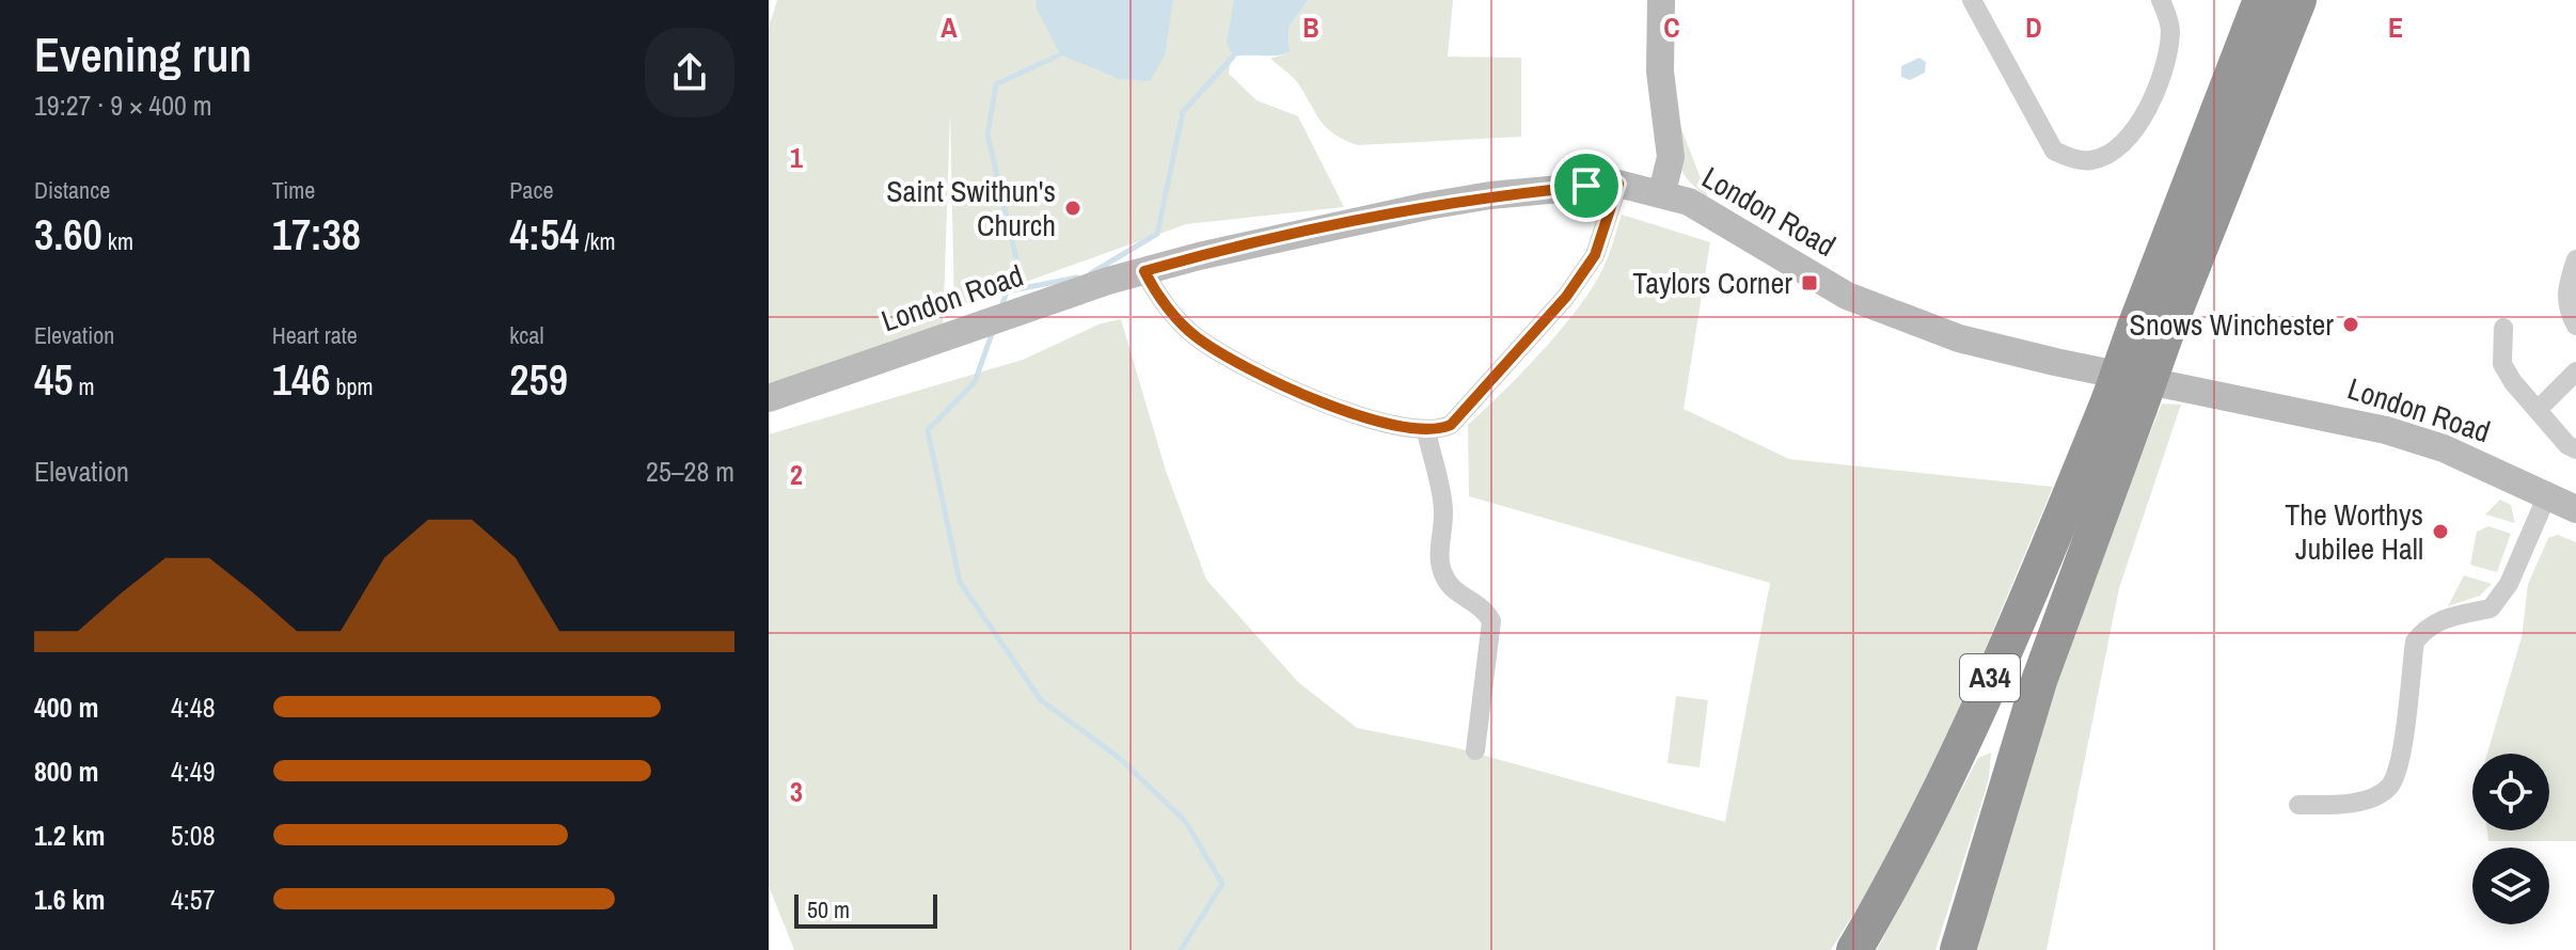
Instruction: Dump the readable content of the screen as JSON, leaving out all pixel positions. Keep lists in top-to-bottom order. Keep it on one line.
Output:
{"streets":{"highway":["A34"],"main road":["London Road"]},"places":{"other":["Saint Swithun's Church","Snows Winchester","The Worthys Jubilee Hall"],"transit":["Taylors Corner"]},"scale_bar":"50 m","page":{"heading":["Evening run","19:27 · 9 × 400 m"],"stats":[["Distance","3.60 km"],["Time","17:38"],["Pace","4:54 /km"],["Elevation","45 m"],["Heart rate","146 bpm"],["kcal","259"]],"chart":["Elevation","25–28 m"],"list":[{"name":"400 m","note":"4:48"},{"name":"800 m","note":"4:49"},{"name":"1.2 km","note":"5:08"},{"name":"1.6 km","note":"4:57"}],"scale":"50 m"},"grid":{"columns":["A","B","C","D","E"],"rows":["1","2","3"]}}
